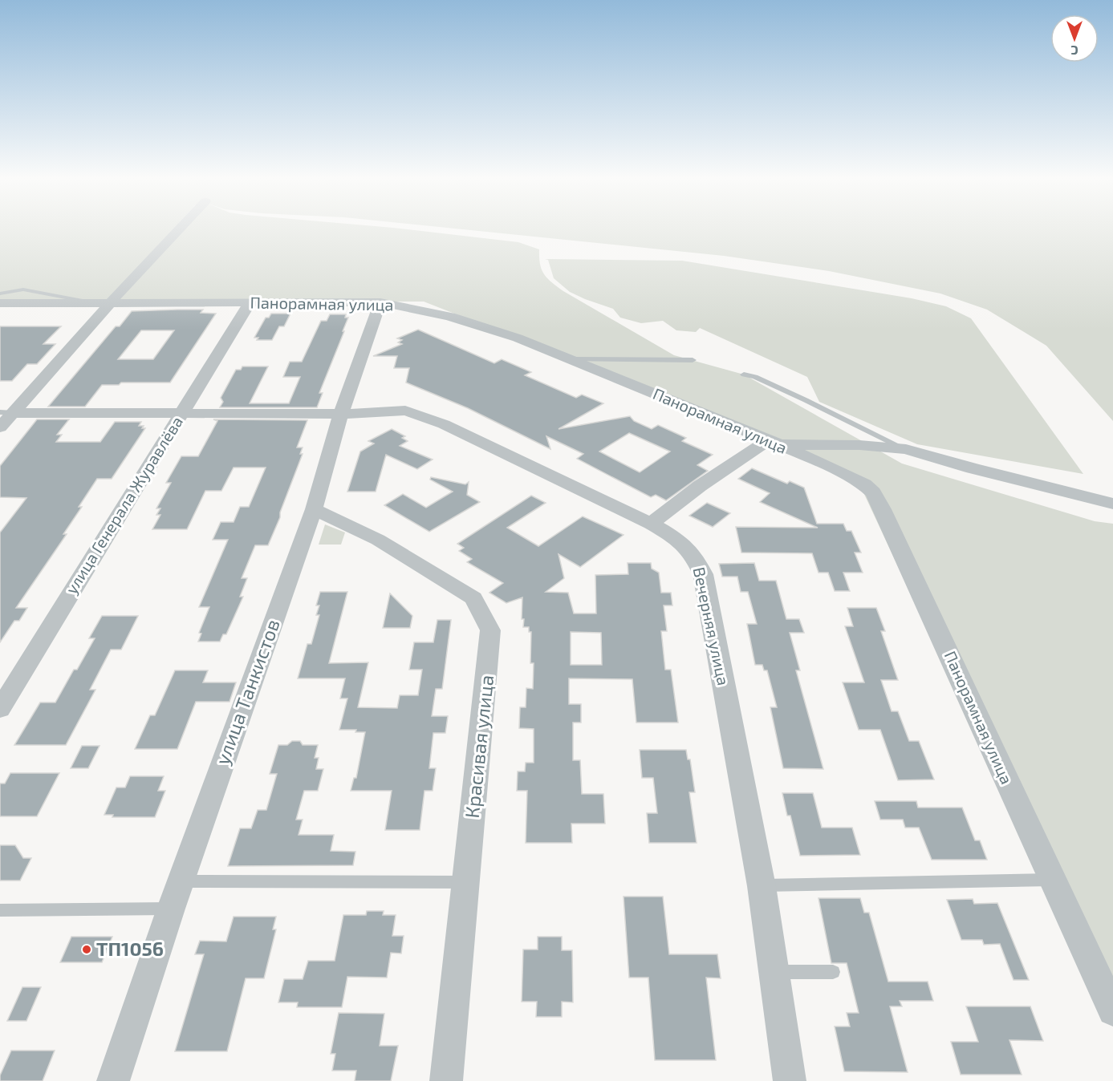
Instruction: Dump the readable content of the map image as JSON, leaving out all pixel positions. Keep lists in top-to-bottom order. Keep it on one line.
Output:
{"streets":{"street":["Панорамная улица","улица Генерала Журавлёва","Вечерняя улица","улица Танкистов","Красивая улица"]},"crossings":[["Панорамная улица","улица Генерала Журавлёва"],["Панорамная улица","улица Танкистов"],["улица Генерала Журавлёва","Вечерняя улица"],["Вечерняя улица","улица Танкистов"],["улица Танкистов","Красивая улица"]],"places":["ТП1056"],"north":"bottom"}
